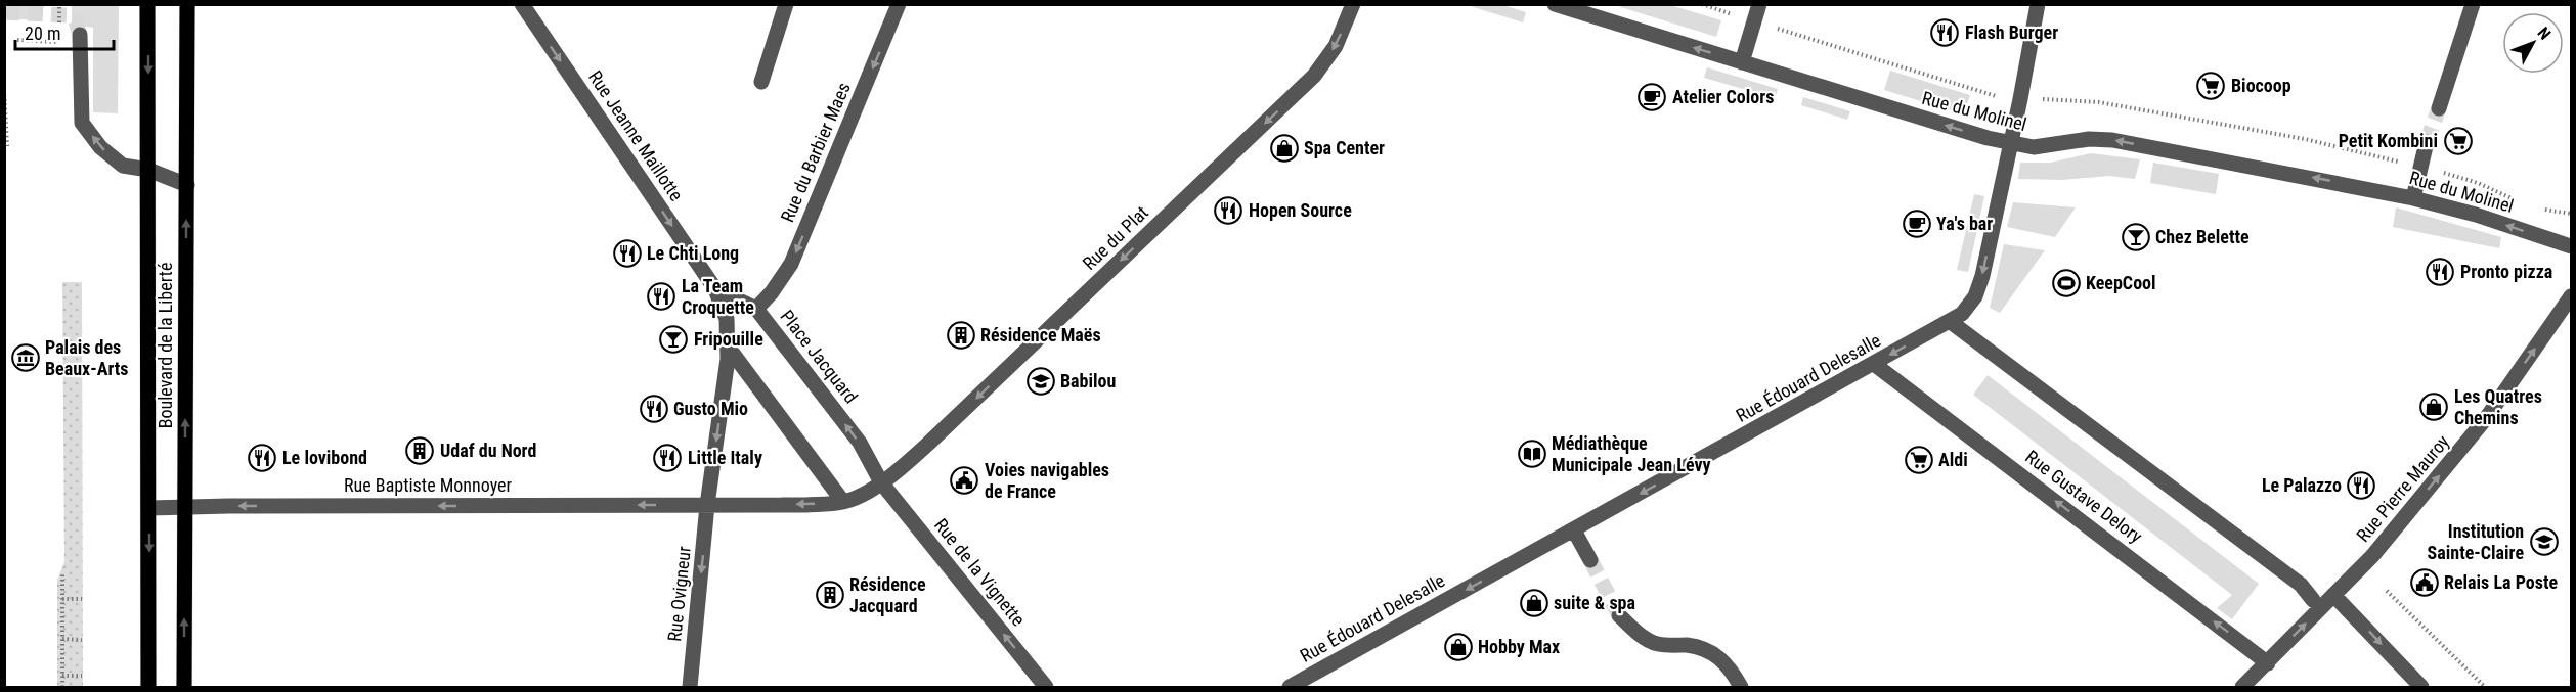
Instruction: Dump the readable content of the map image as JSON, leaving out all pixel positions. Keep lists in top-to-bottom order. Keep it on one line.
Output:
{"streets":{"main road":["Boulevard de la Liberté"],"street":["Rue du Molinel","Rue Jeanne Maillotte","Rue du Barbier Maes","Rue du Plat","Place Jacquard","Rue Édouard Delesalle","Rue Baptiste Monnoyer","Rue Pierre Mauroy","Rue Gustave Delory","Rue de la Vignette","Rue Ovigneur"]},"crossings":[["Rue du Molinel","Rue Édouard Delesalle"],["Rue Jeanne Maillotte","Place Jacquard"],["Rue du Barbier Maes","Place Jacquard"],["Rue du Plat","Place Jacquard"],["Rue du Plat","Rue de la Vignette"],["Boulevard de la Liberté","Rue Baptiste Monnoyer"],["Place Jacquard","Rue de la Vignette"],["Rue Édouard Delesalle","Rue Gustave Delory"],["Rue Baptiste Monnoyer","Rue Ovigneur"],["Rue Pierre Mauroy","Rue Gustave Delory"]],"one_way":["Rue du Molinel","Rue Jeanne Maillotte","Rue du Barbier Maes","Rue du Plat","Rue Édouard Delesalle","Rue Baptiste Monnoyer","Rue Pierre Mauroy","Rue de la Vignette","Rue Ovigneur"],"places":{"restaurant":["Flash Burger","Hopen Source","Le Chti Long","Pronto pizza","La Team Croquette","Gusto Mio","Le lovibond","Little Italy","Le Palazzo"],"supermarket":["Biocoop","Petit Kombini","Aldi"],"cafe":["Atelier Colors","Ya's bar"],"shop":["Spa Center","Les Quatres Chemins","suite & spa","Hobby Max"],"bar":["Chez Belette","Fripouille"],"sports":["KeepCool"],"building":["Résidence Maës","Udaf du Nord","Résidence Jacquard"],"museum":["Palais des Beaux-Arts"],"school or university":["Babilou","Institution Sainte-Claire"],"library":["Médiathèque Municipale Jean Lévy"],"public building":["Voies navigables de France","Relais La Poste"]},"scale_bar":"20 m","north":"top right"}
